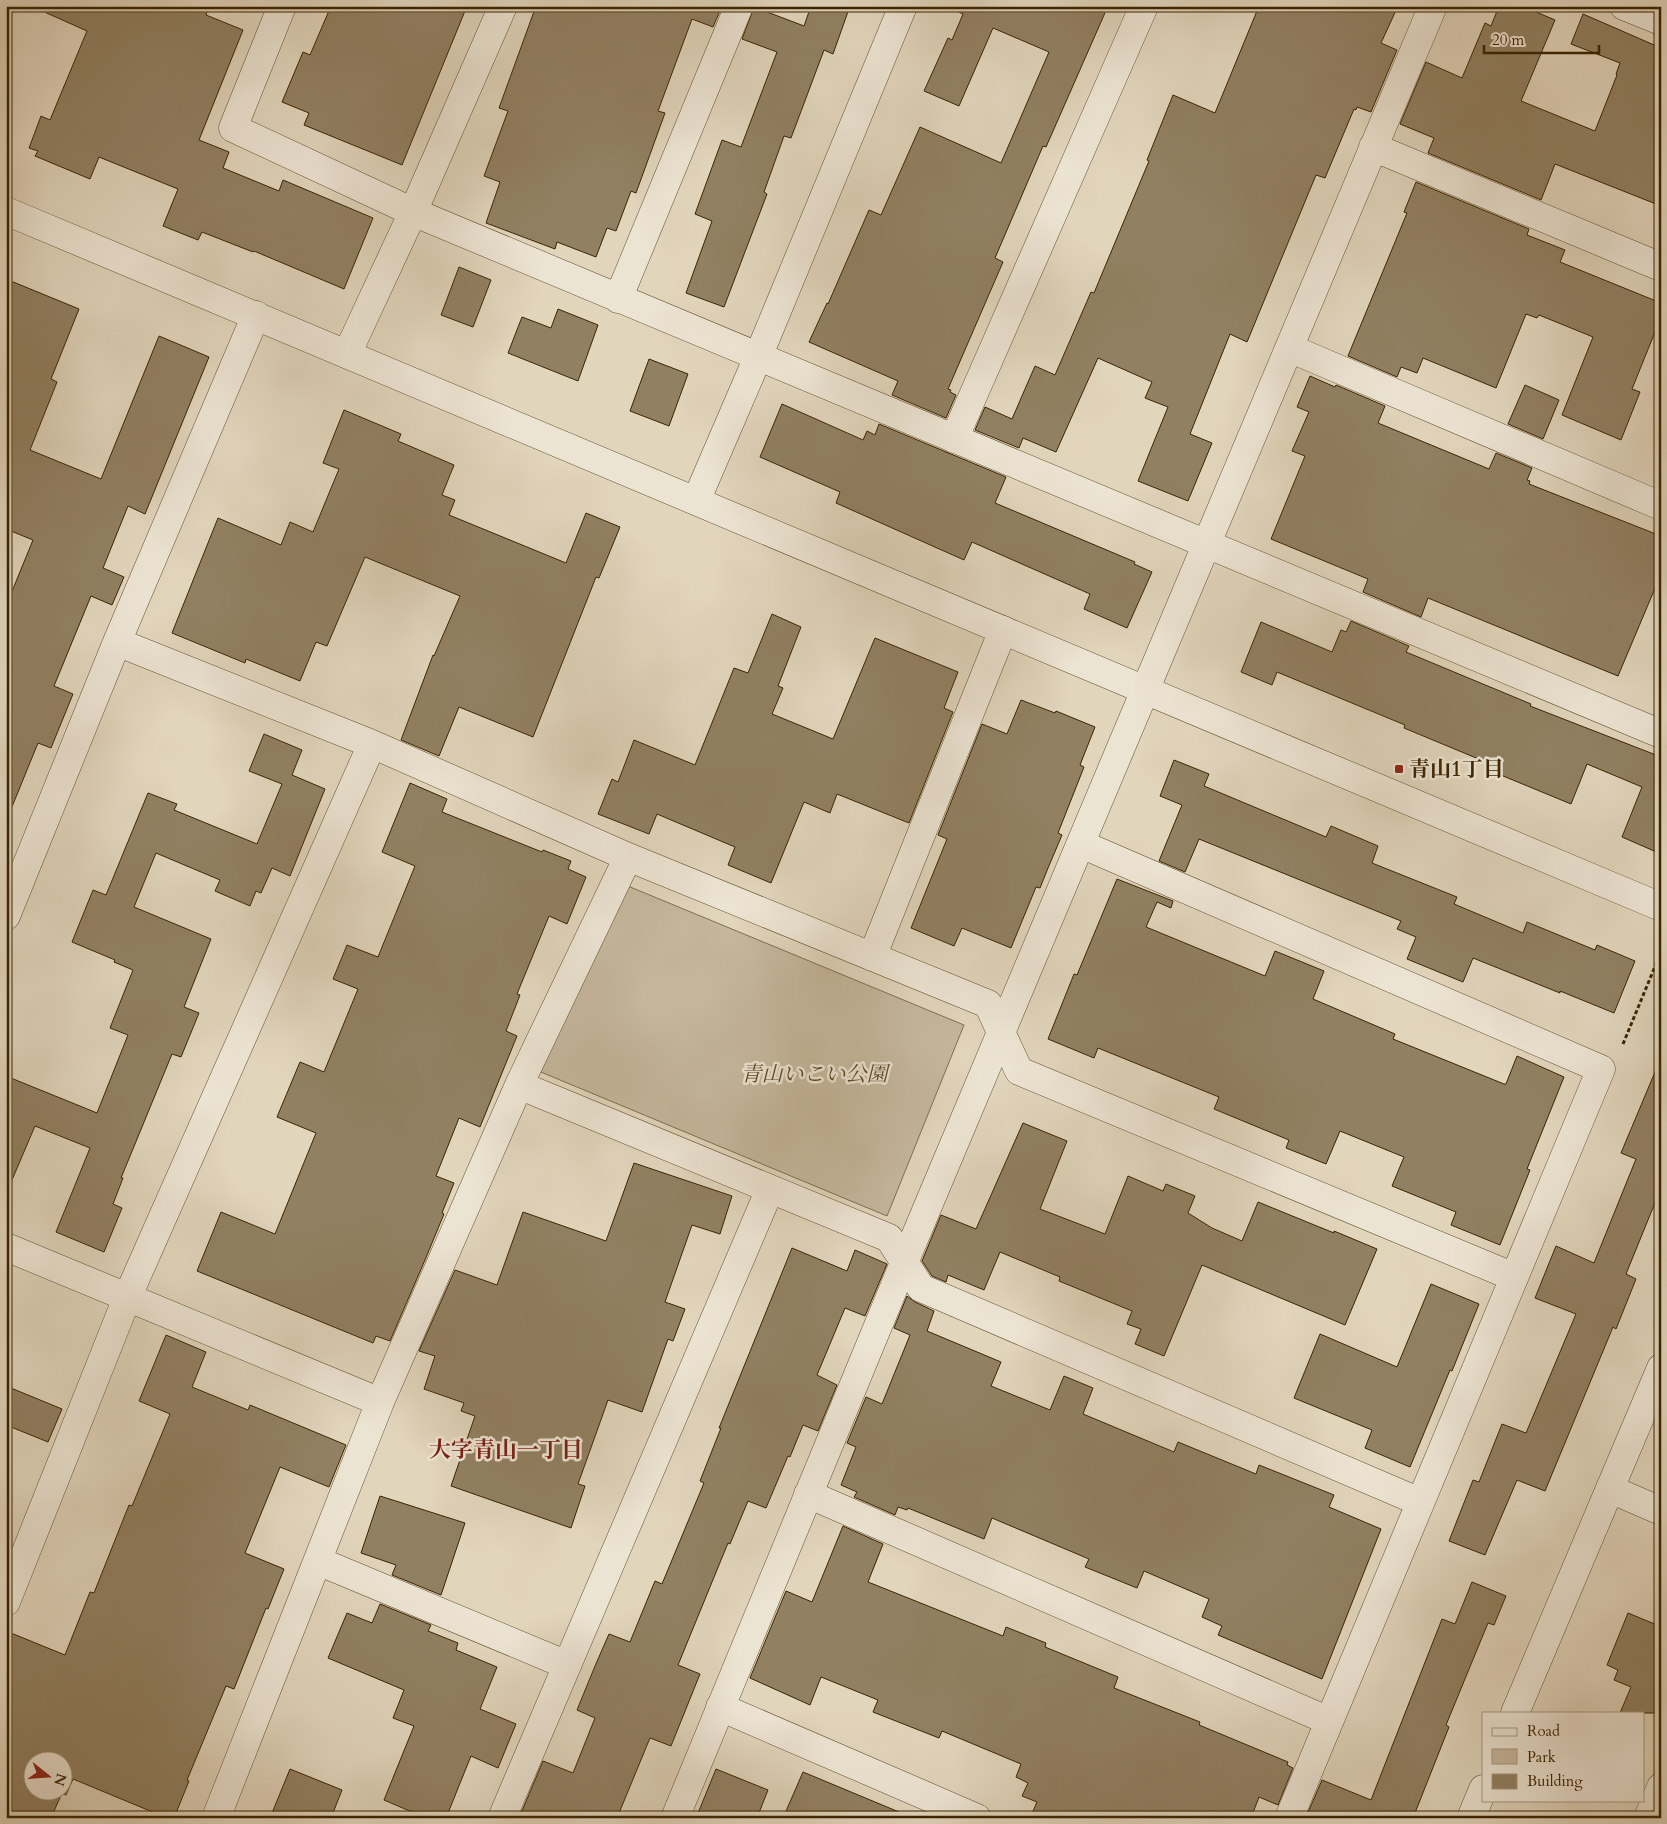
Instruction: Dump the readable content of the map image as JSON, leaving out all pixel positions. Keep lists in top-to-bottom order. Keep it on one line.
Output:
{"districts":["大字青山一丁目"],"parks":["青山いこい公園"],"places":{"transit":["青山1丁目"]},"legend":["Road","Park","Building"],"scale_bar":"20 m","north":"right"}
